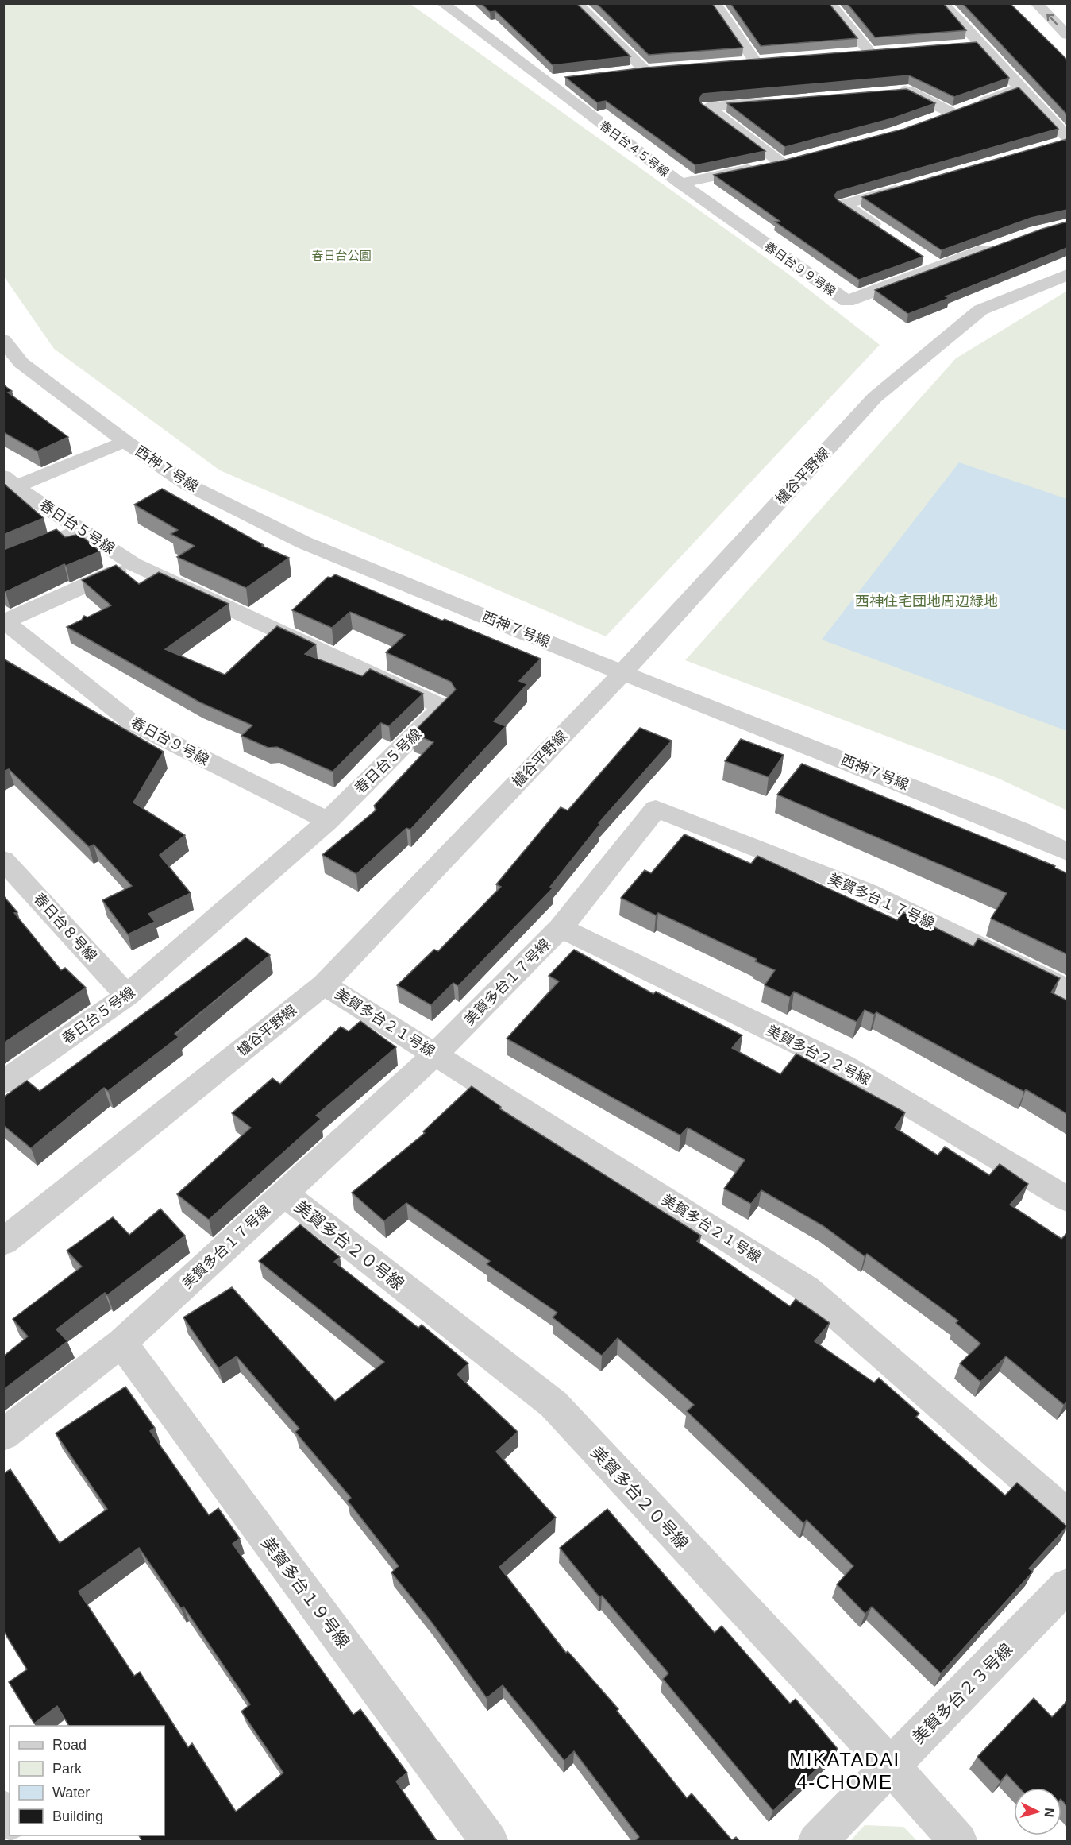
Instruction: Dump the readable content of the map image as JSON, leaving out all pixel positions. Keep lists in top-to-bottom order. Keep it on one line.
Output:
{"streets":{"street":["春日台４５号線","春日台９９号線","西神７号線","櫨谷平野線","春日台５号線","春日台９号線","美賀多台１７号線","春日台８号線","美賀多台２１号線","美賀多台２２号線","美賀多台２０号線","美賀多台１９号線","美賀多台２３号線"]},"crossings":[["春日台４５号線","春日台９９号線"],["西神７号線","櫨谷平野線"],["西神７号線","春日台５号線"],["櫨谷平野線","美賀多台２１号線"],["春日台５号線","春日台９号線"],["春日台５号線","春日台８号線"],["美賀多台１７号線","美賀多台２１号線"],["美賀多台１７号線","美賀多台２２号線"],["美賀多台１７号線","美賀多台２０号線"],["美賀多台１７号線","美賀多台１９号線"],["美賀多台２０号線","美賀多台２３号線"]],"districts":["MIKATADAI 4-CHOME"],"parks":["春日台公園","西神住宅団地周辺緑地"],"legend":["Road","Park","Water","Building"],"north":"right"}
